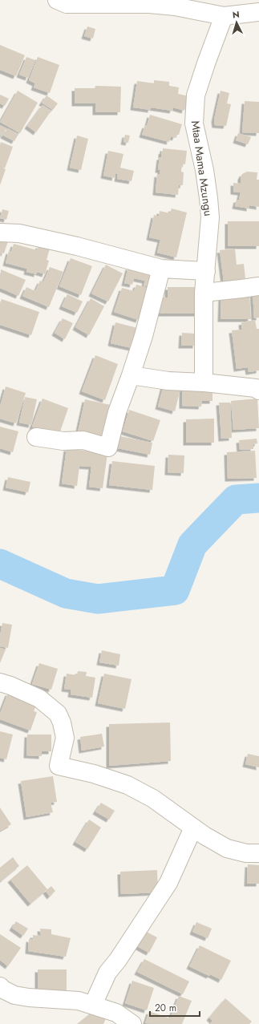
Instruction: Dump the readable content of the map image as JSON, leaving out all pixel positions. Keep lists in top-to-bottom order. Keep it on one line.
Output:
{"streets":{"street":["Mtaa Mama Mzungu"]},"scale_bar":"20 m","north":"top"}
